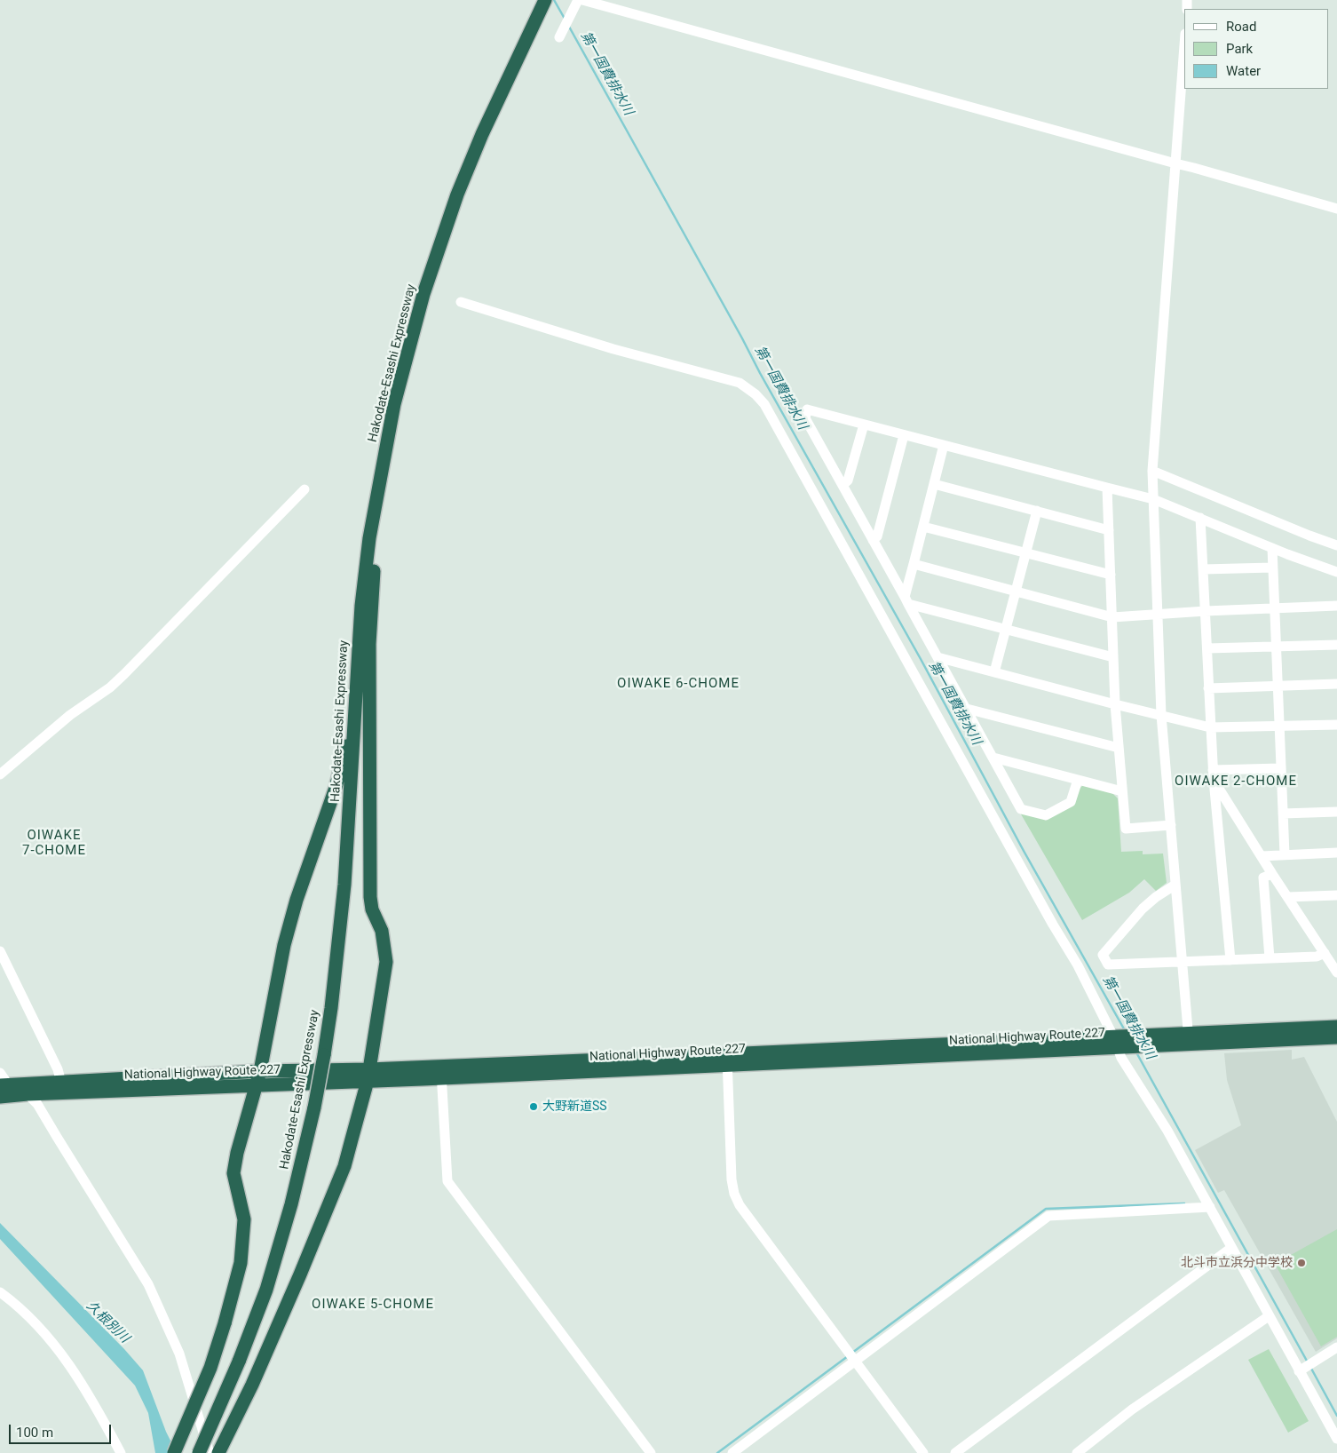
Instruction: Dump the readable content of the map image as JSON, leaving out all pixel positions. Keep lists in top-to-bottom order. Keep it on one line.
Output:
{"streets":{"highway":["Hakodate-Esashi Expressway","National Highway Route 227"]},"districts":["OIWAKE 6-CHOME","OIWAKE 2-CHOME","OIWAKE 7-CHOME","OIWAKE 5-CHOME"],"water":["第一国費排水川","久根別川"],"places":["大野新道SS","北斗市立浜分中学校"],"legend":["Road","Park","Water"],"scale_bar":"100 m"}
